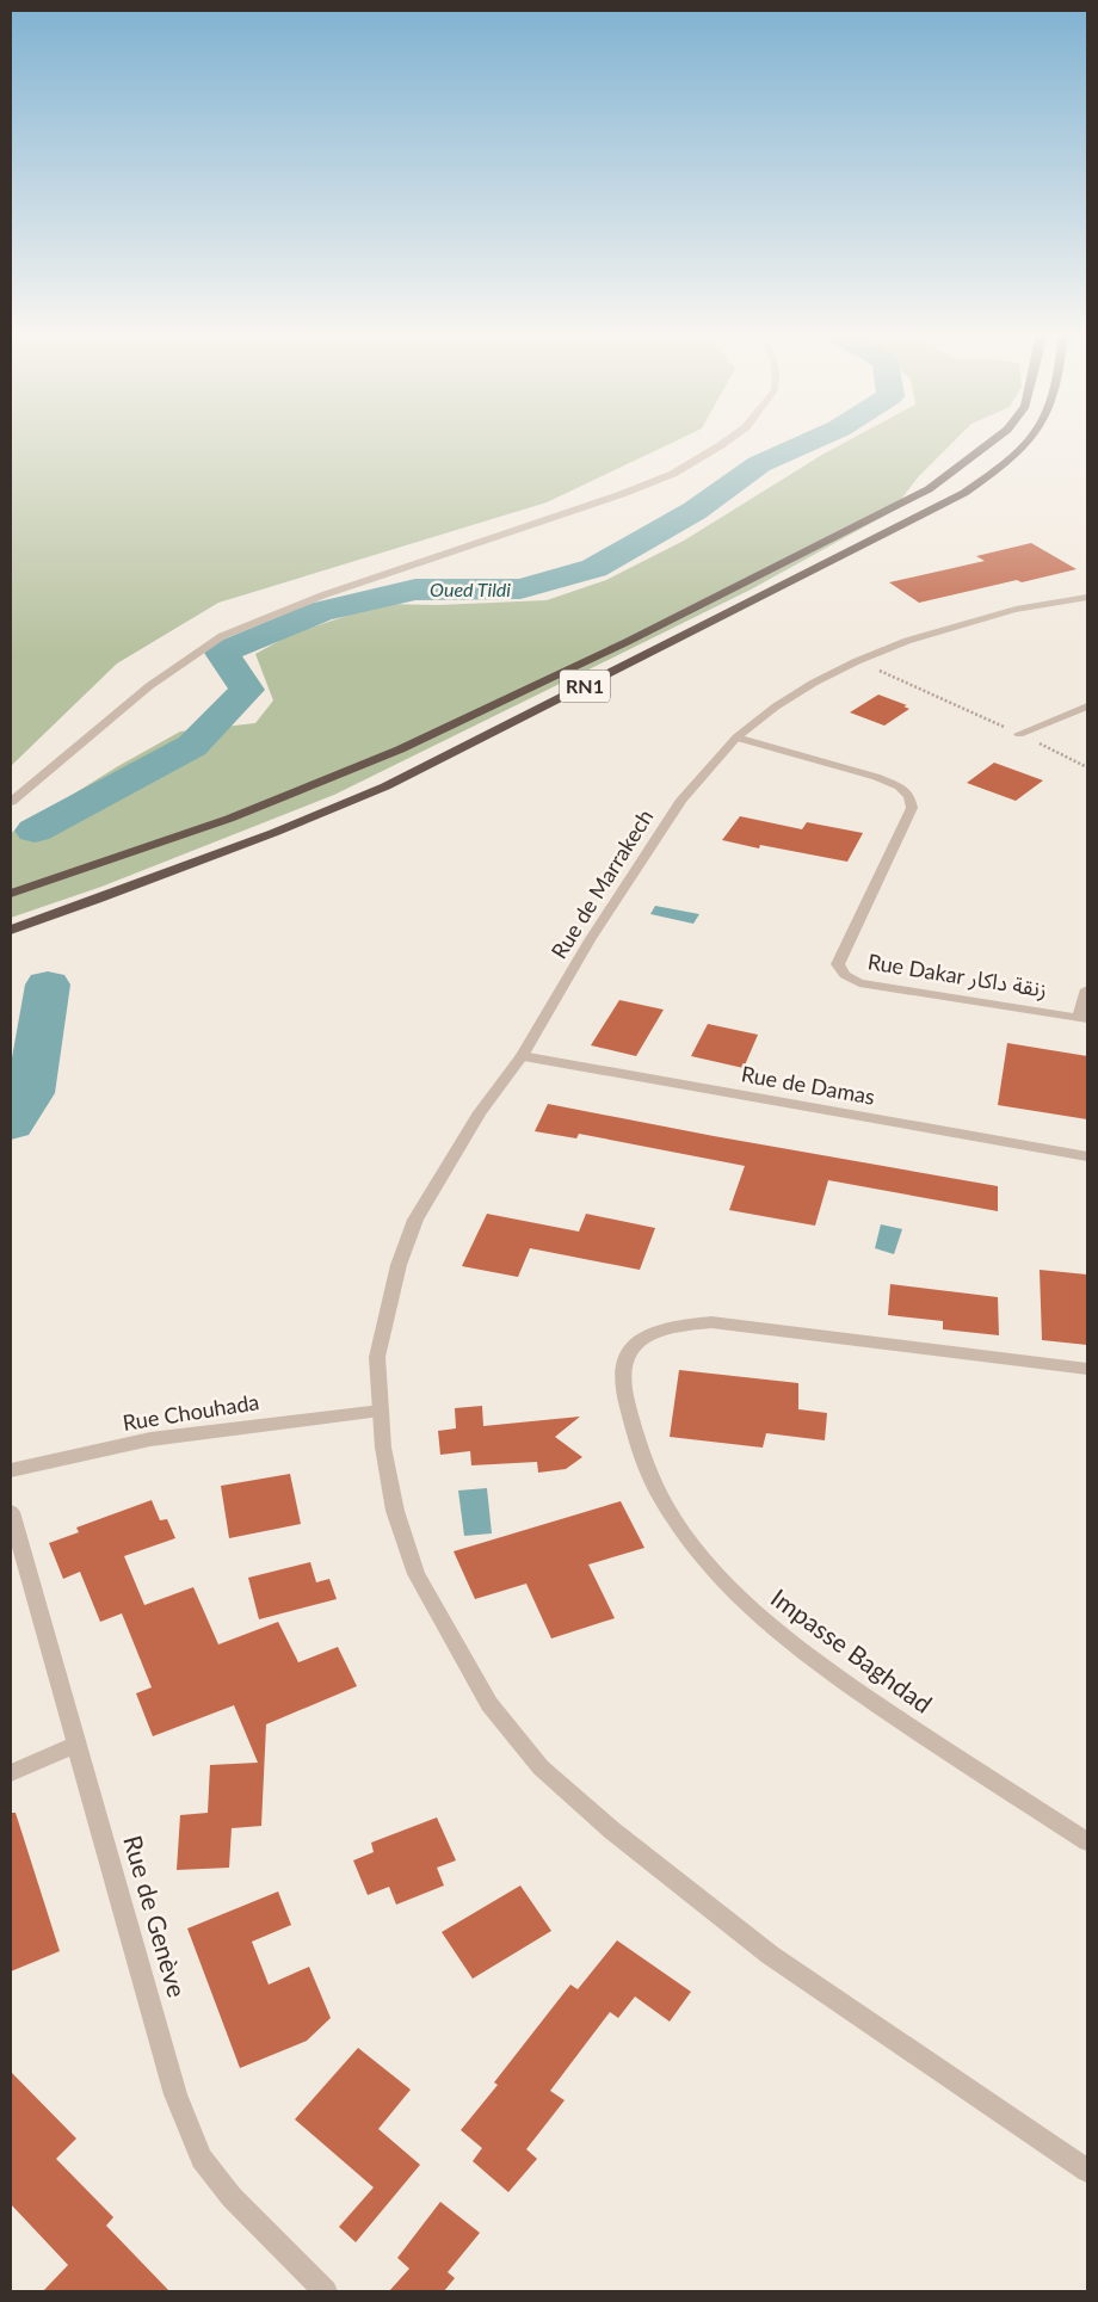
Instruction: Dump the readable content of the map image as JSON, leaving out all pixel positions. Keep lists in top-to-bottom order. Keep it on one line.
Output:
{"streets":{"highway":["RN1"],"street":["Rue de Marrakech","Rue Dakar زنقة داكار","Rue de Damas","Rue Chouhada","Impasse Baghdad","Rue de Genève"]},"crossings":[["Rue de Marrakech","Rue Dakar زنقة داكار"],["Rue de Marrakech","Rue de Damas"],["Rue de Marrakech","Rue Chouhada"]],"water":["Oued Tildi"]}
